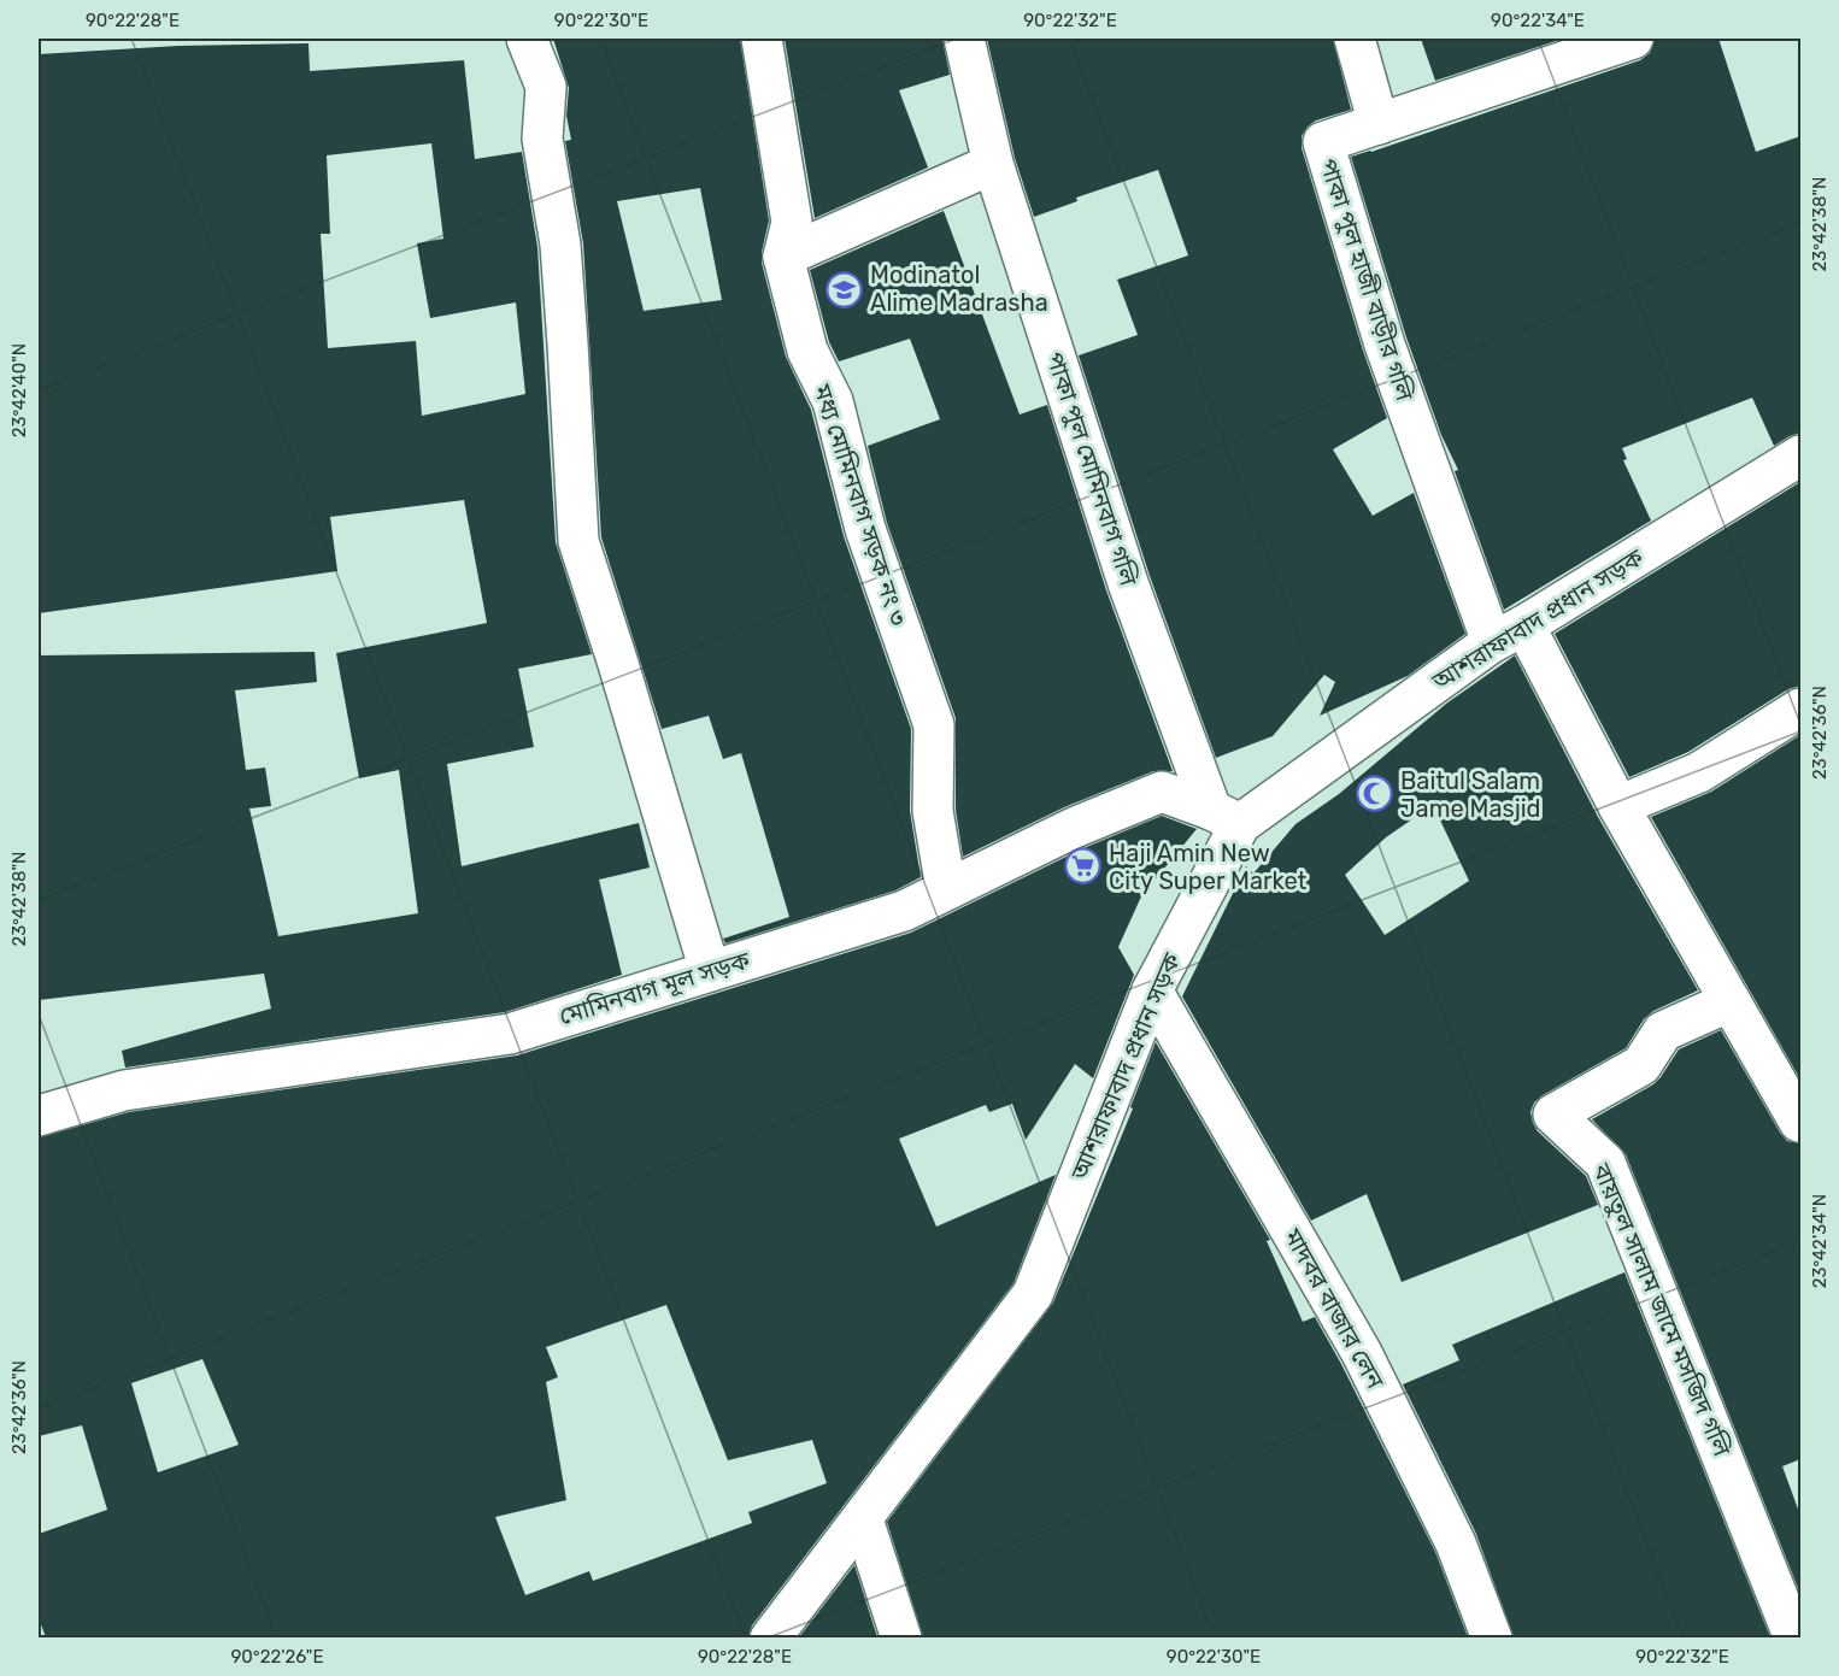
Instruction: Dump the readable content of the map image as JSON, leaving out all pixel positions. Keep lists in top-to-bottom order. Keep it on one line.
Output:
{"streets":{"street":["পাকা পুল হাজী বাড়ীর গলি","পাকা পুল মোমিনবাগ গলি","মধ্য মোমিনবাগ সড়ক নং ৩","আশরাফাবাদ প্রধান সড়ক","মোমিনবাগ মূল সড়ক","মাদবর বাজার লেন","বায়তুল সালাম জামে মসজিদ গলি"]},"crossings":[["পাকা পুল হাজী বাড়ীর গলি","আশরাফাবাদ প্রধান সড়ক"],["পাকা পুল মোমিনবাগ গলি","আশরাফাবাদ প্রধান সড়ক"],["পাকা পুল মোমিনবাগ গলি","মোমিনবাগ মূল সড়ক"],["মধ্য মোমিনবাগ সড়ক নং ৩","মোমিনবাগ মূল সড়ক"],["আশরাফাবাদ প্রধান সড়ক","মোমিনবাগ মূল সড়ক"],["আশরাফাবাদ প্রধান সড়ক","মাদবর বাজার লেন"]],"places":{"school or university":["Modinatol Alime Madrasha"],"mosque":["Baitul Salam Jame Masjid"],"supermarket":["Haji Amin New City Super Market"]},"coordinates":["90°22'28\"E","90°22'30\"E","90°22'32\"E","90°22'34\"E","23°42'38\"N","23°42'40\"N","23°42'36\"N","23°42'34\"N","90°22'26\"E"]}
